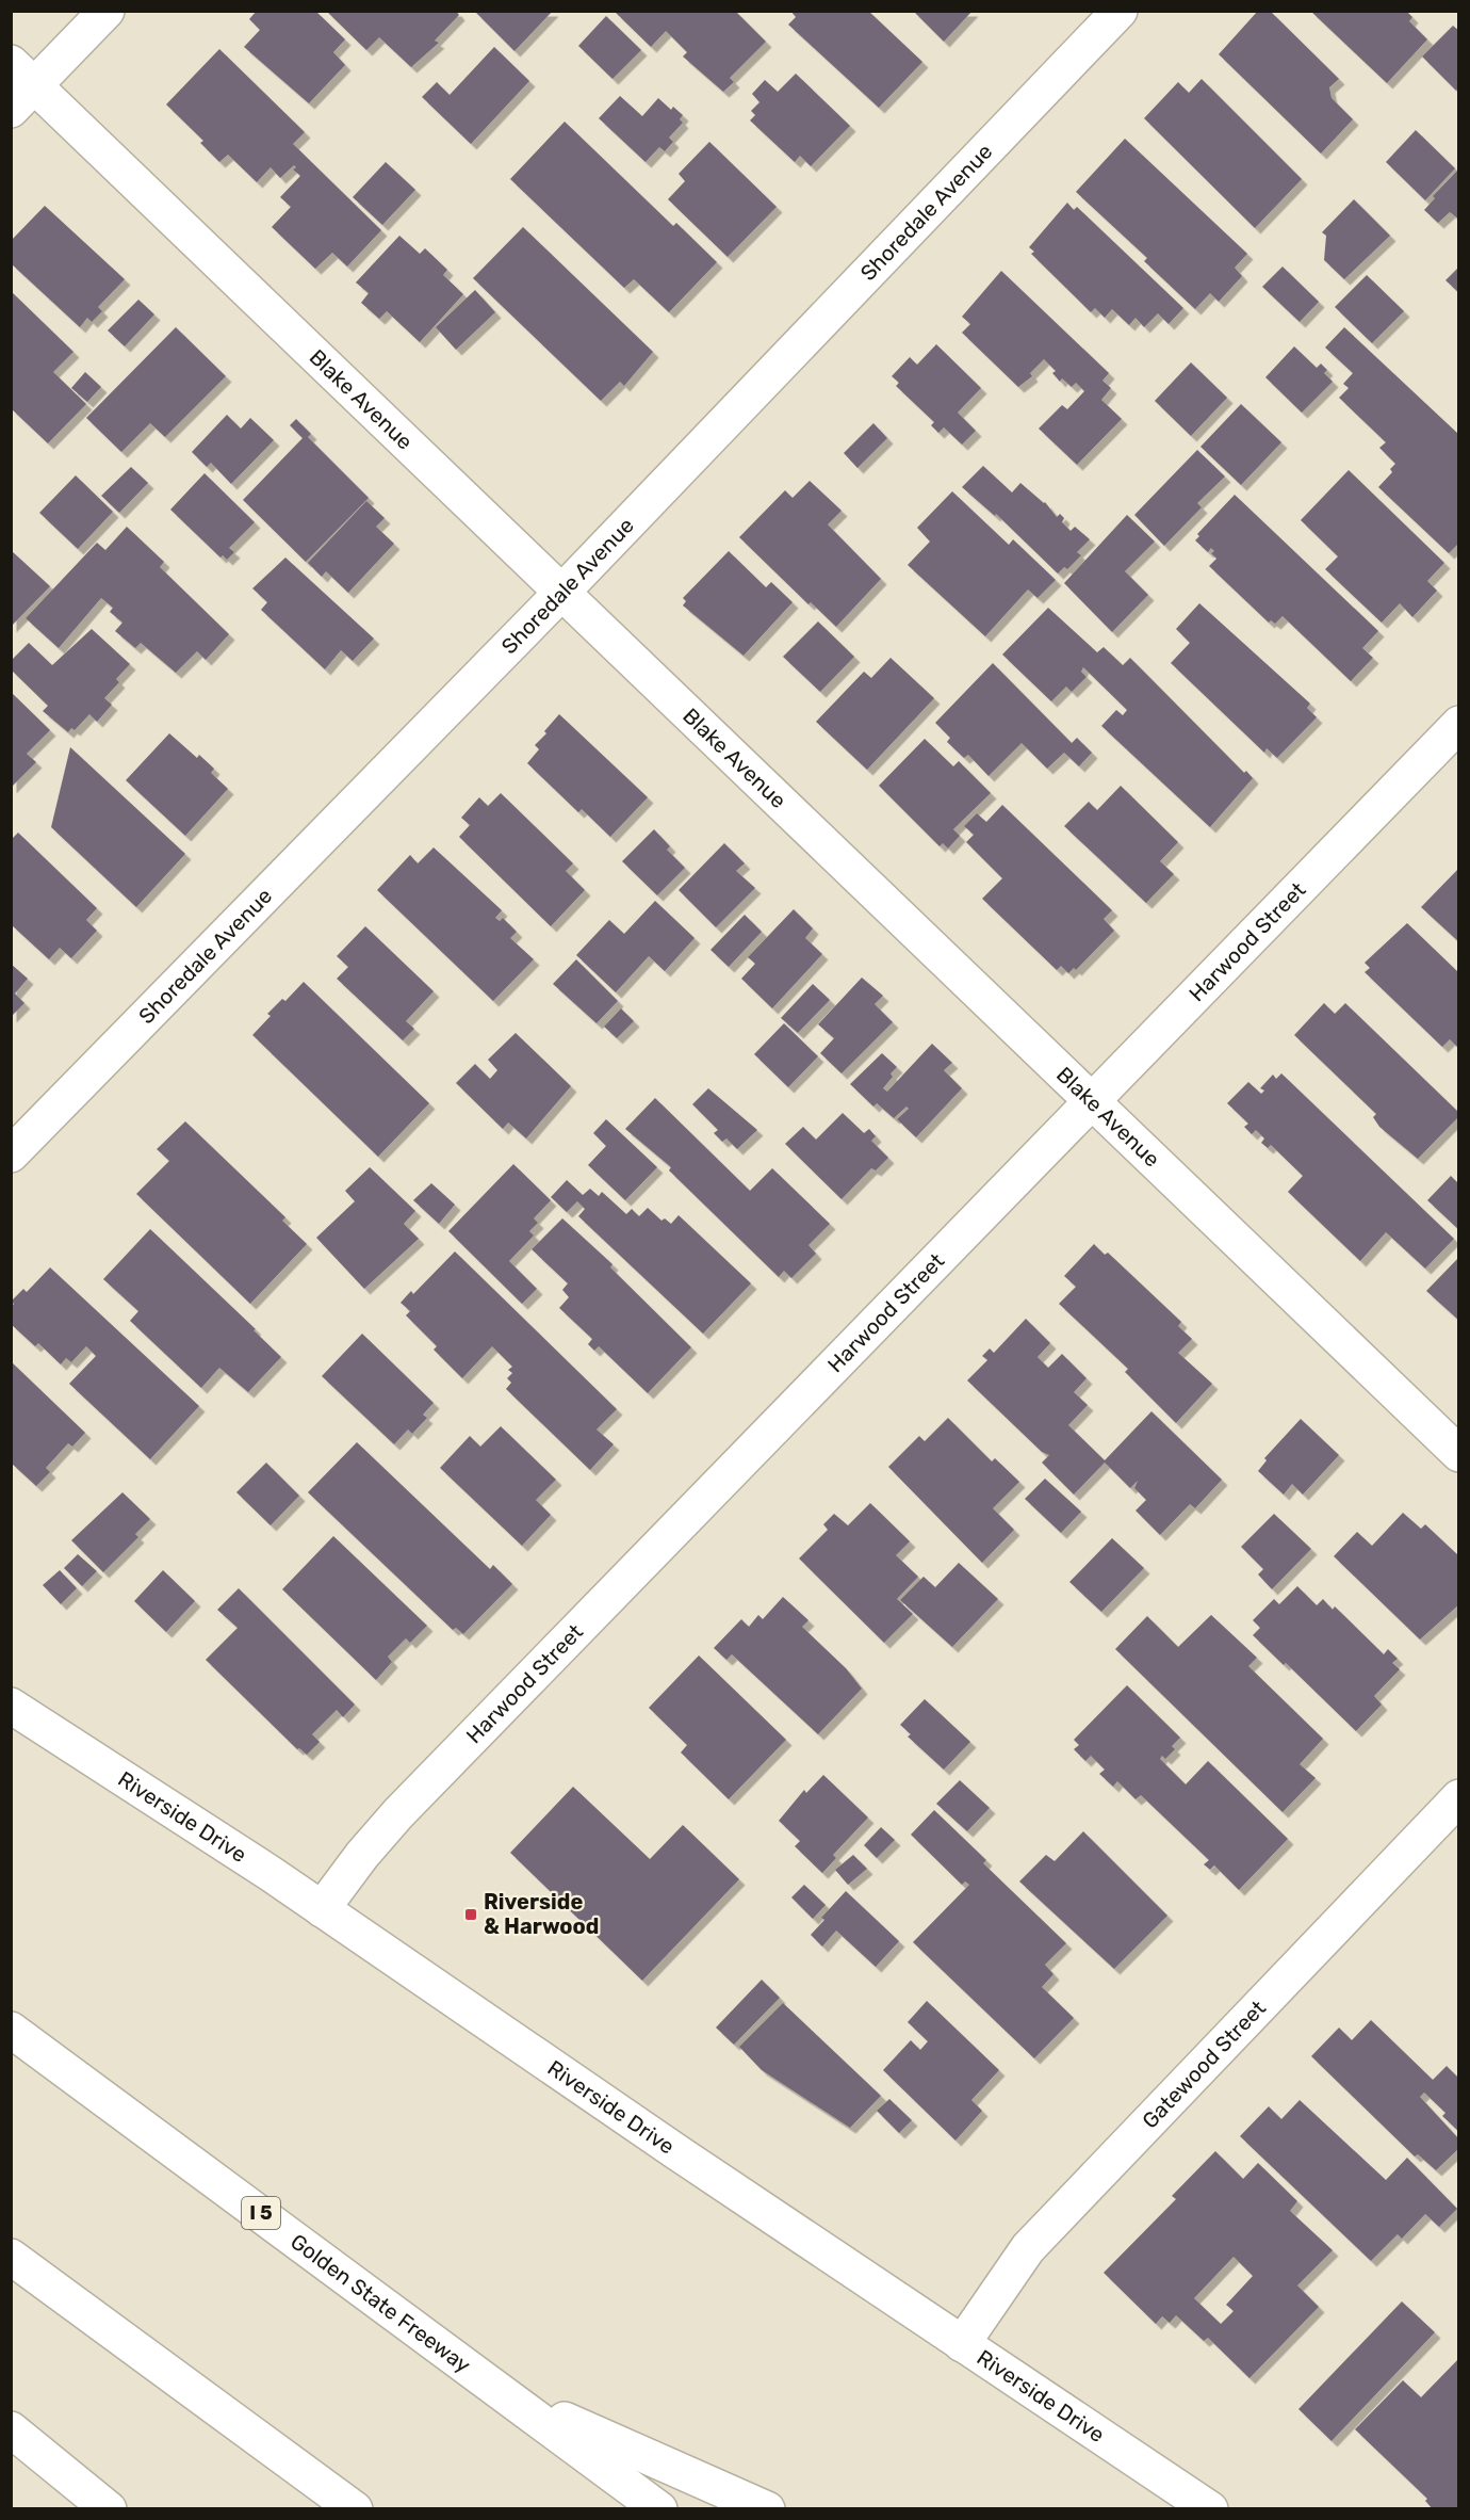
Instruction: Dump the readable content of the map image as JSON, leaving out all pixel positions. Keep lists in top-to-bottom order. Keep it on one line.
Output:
{"streets":{"main road":["Shoredale Avenue","Blake Avenue","Harwood Street","Riverside Drive","Gatewood Street","I 5","Golden State Freeway"]},"crossings":[["Shoredale Avenue","Blake Avenue"],["Blake Avenue","Harwood Street"],["Harwood Street","Riverside Drive"],["Riverside Drive","Gatewood Street"]],"places":{"transit":["Riverside & Harwood"]}}
